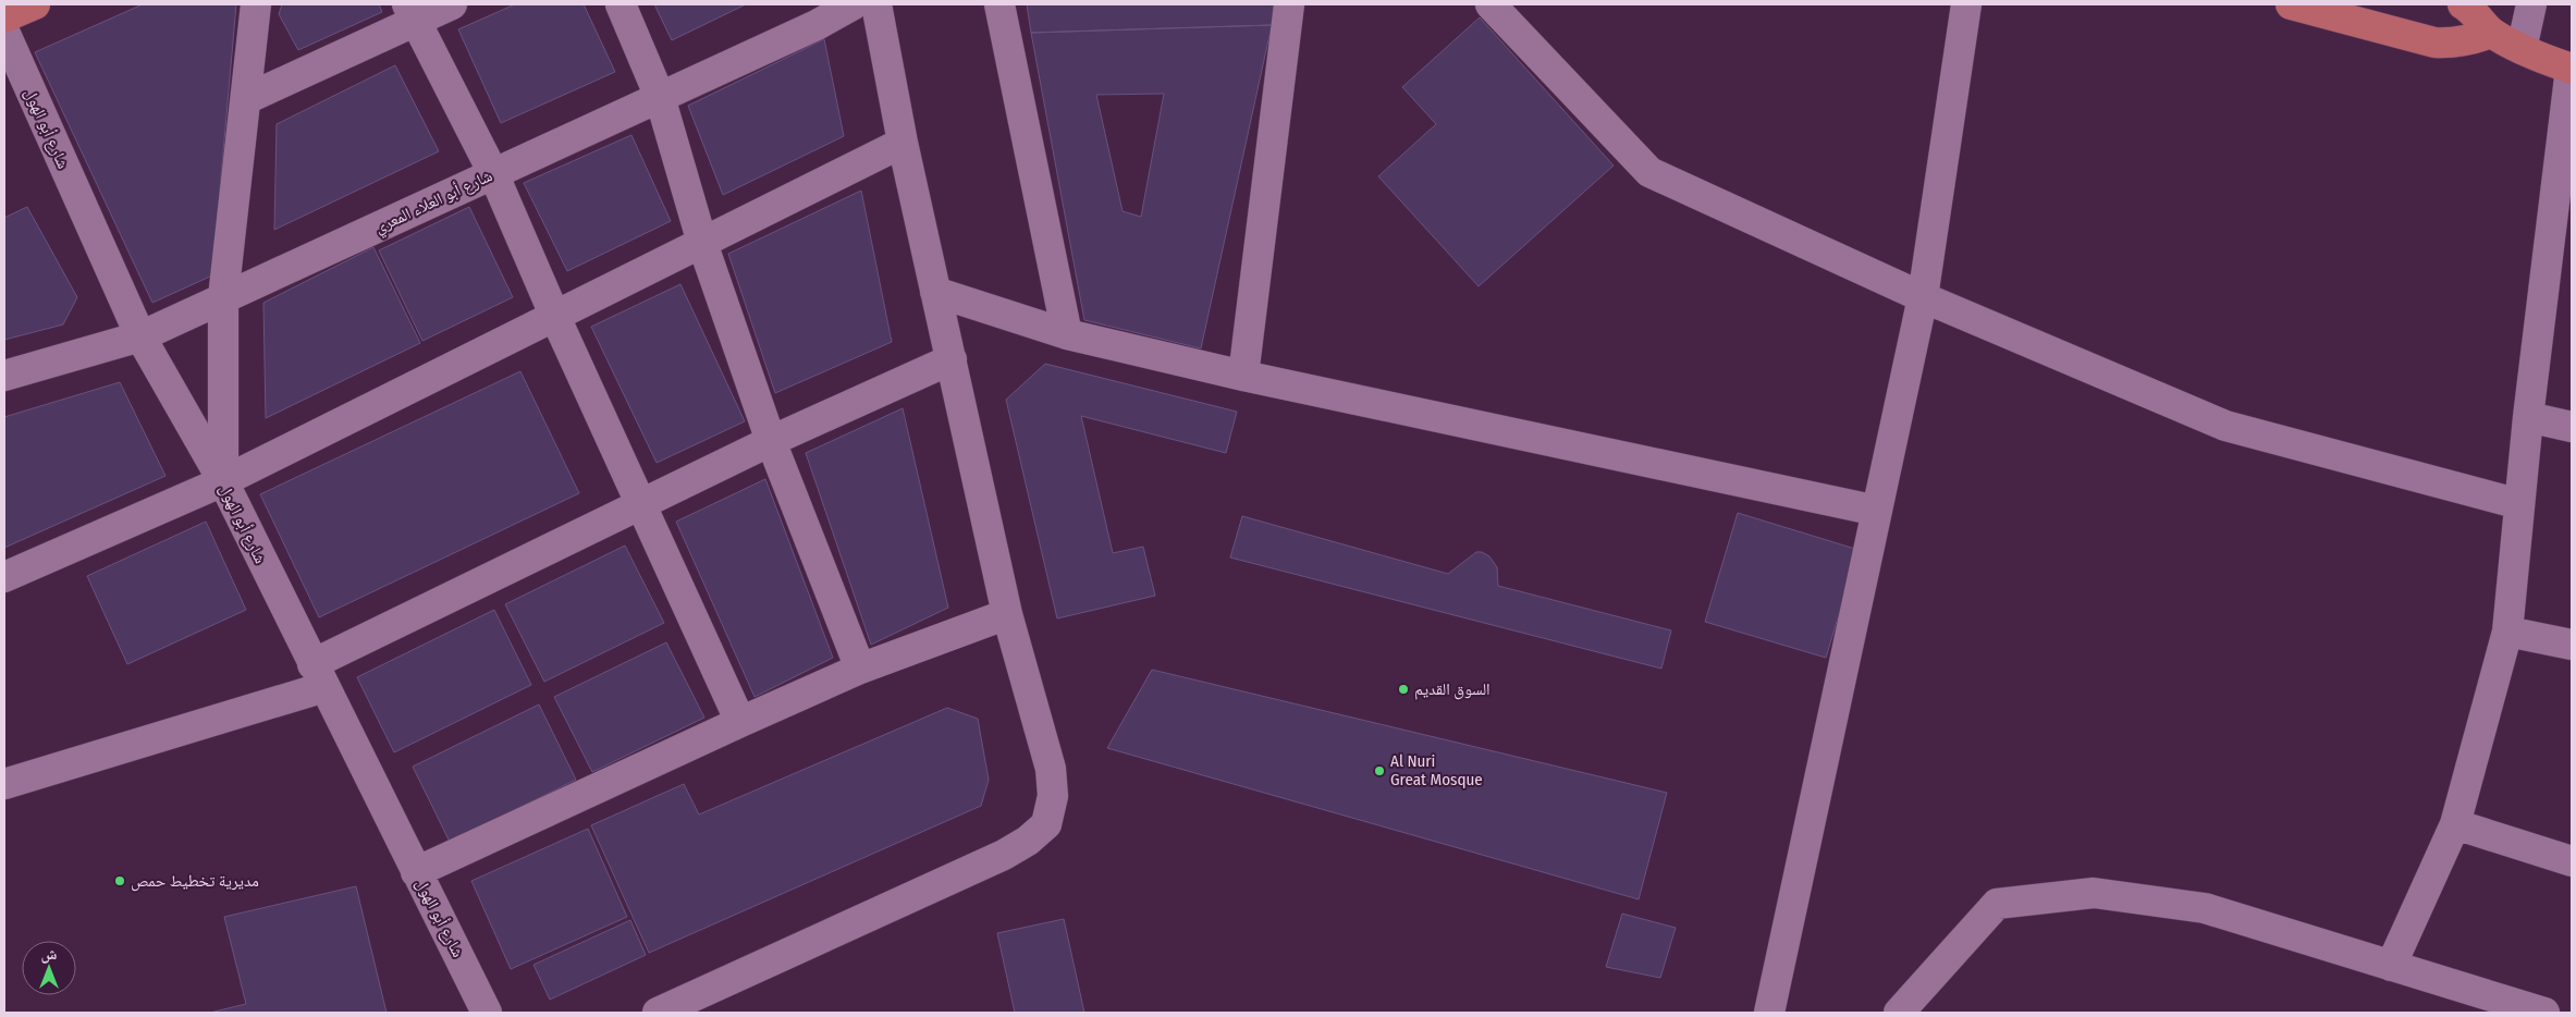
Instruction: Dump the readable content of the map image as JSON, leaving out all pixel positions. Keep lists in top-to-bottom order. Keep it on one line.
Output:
{"streets":{"street":["شارع أبو الهول","شارع أبو العلاء المعري"]},"crossings":[["شارع أبو الهول","شارع أبو العلاء المعري"]],"places":["السوق القديم","Al Nuri Great Mosque","مديرية تخطيط حمص"],"north":"top"}
